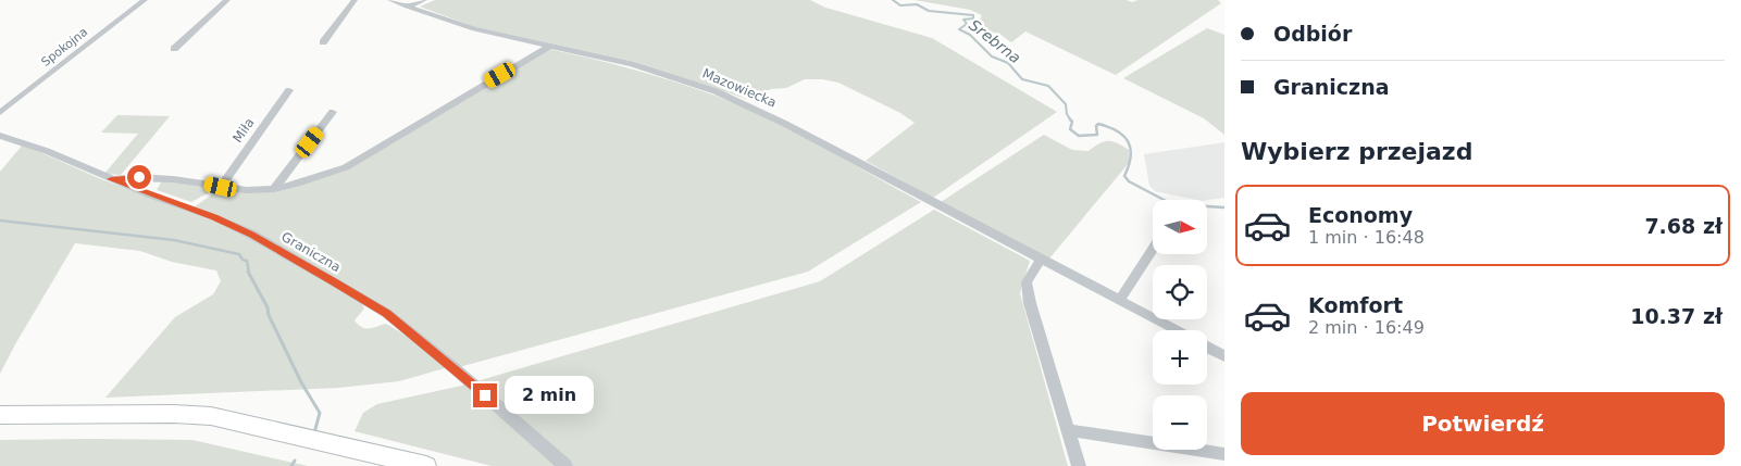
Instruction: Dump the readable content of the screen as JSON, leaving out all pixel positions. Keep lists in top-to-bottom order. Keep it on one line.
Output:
{"streets":{"street":["Spokojna","Mazowiecka","Miła","Graniczna"]},"water":["Srebrna"],"north":"right","page":{"banner":["Odbiór","Graniczna"],"heading":"Wybierz przejazd","list":[{"name":"Economy","note":"1 min · 16:48","value":"7.68 zł"},{"name":"Komfort","note":"2 min · 16:49","value":"10.37 zł"}],"map_buttons":["+","−"],"bubble":"2 min","buttons":"Potwierdź"}}
